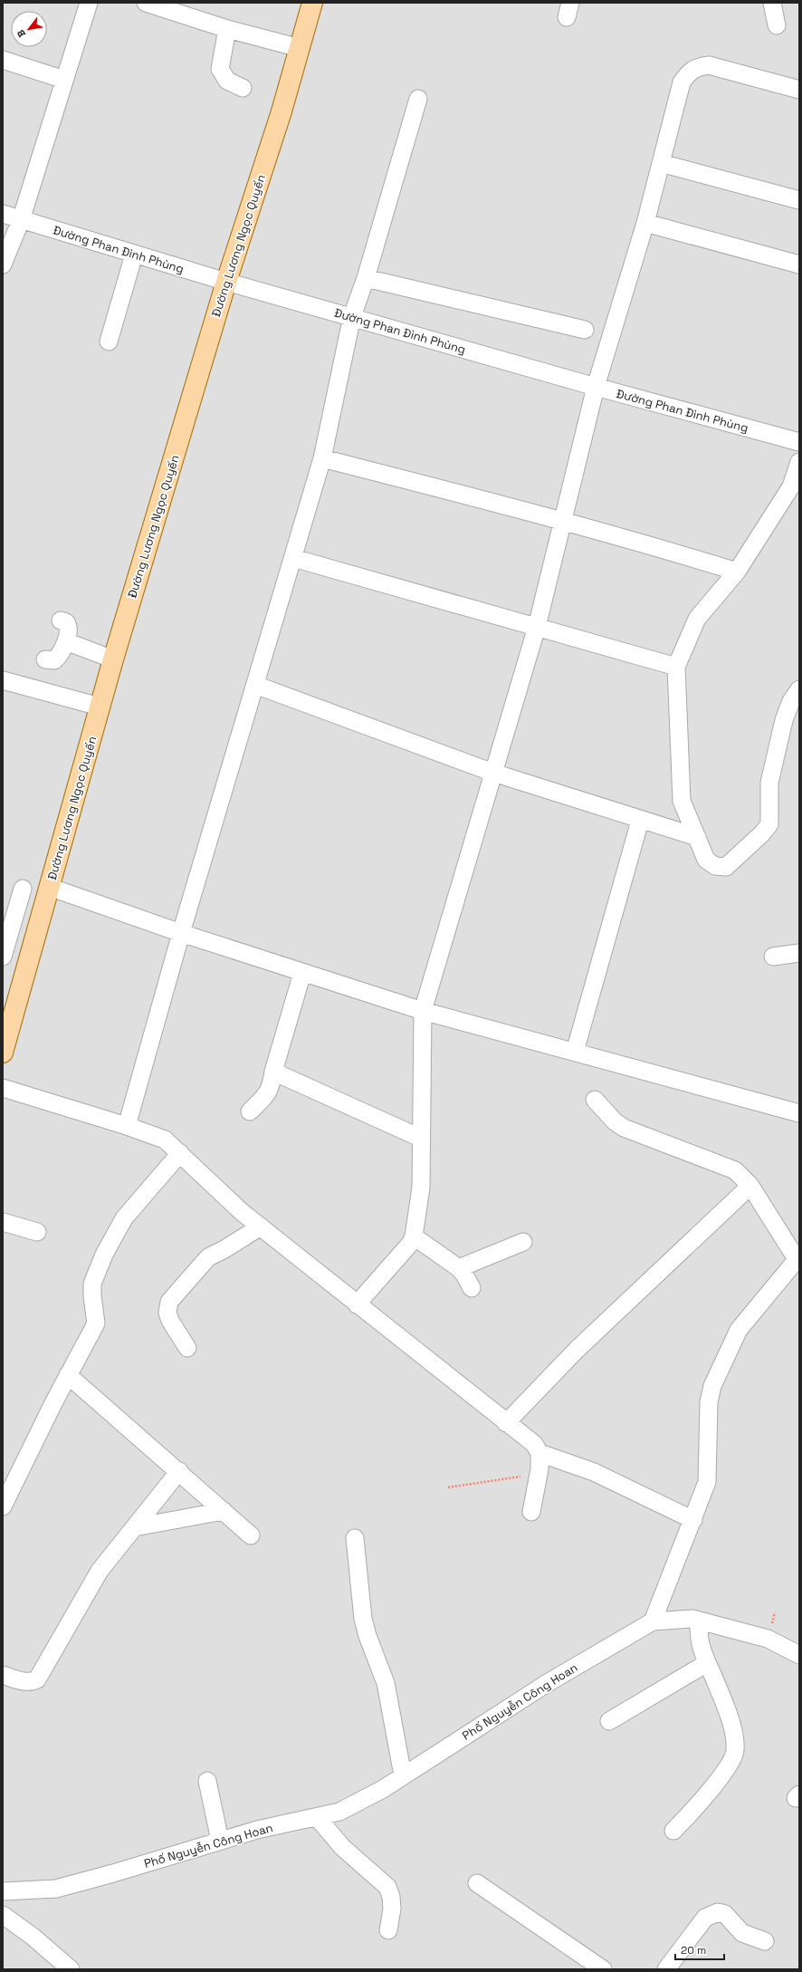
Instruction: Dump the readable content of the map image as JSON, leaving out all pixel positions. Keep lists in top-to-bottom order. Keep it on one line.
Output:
{"streets":{"main road":["Đường Lương Ngọc Quyến"],"street":["Đường Phan Đình Phùng","Phố Nguyễn Công Hoan"]},"crossings":[["Đường Lương Ngọc Quyến","Đường Phan Đình Phùng"]],"scale_bar":"20 m","north":"bottom left"}
